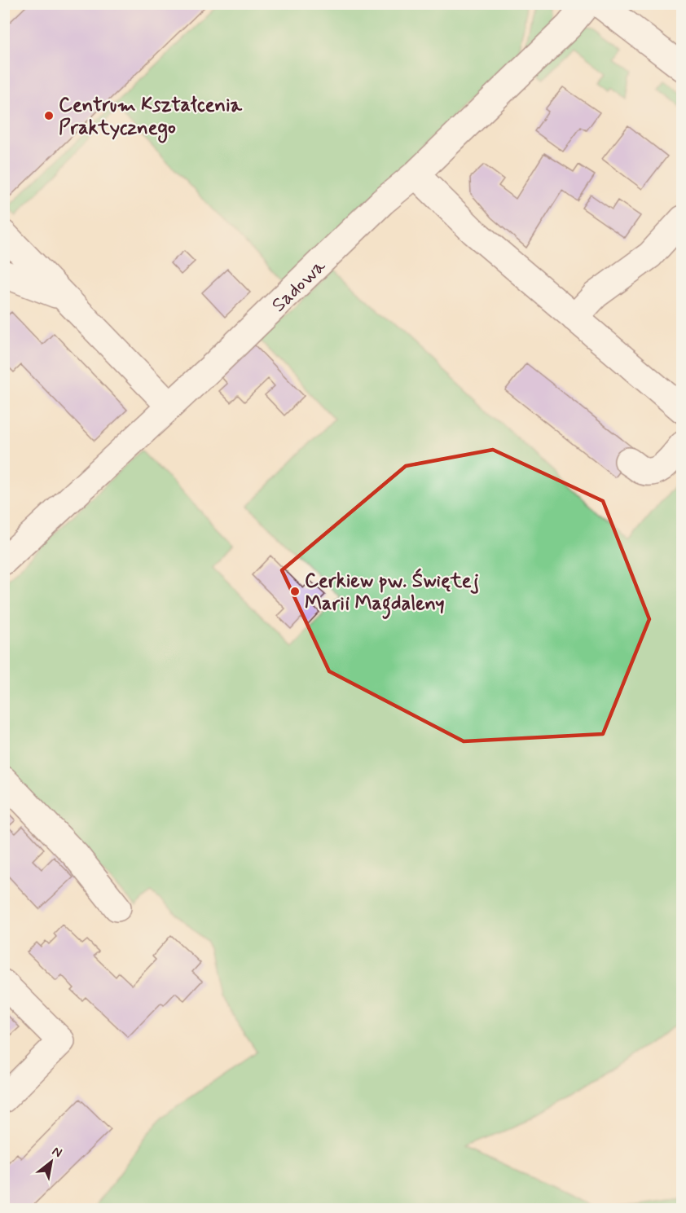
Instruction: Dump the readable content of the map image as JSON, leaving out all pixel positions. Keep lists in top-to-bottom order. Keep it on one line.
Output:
{"streets":{"street":["Sadowa"]},"places":["Centrum Kształcenia Praktycznego","Cerkiew pw. Świętej Marii Magdaleny"],"north":"top right"}
